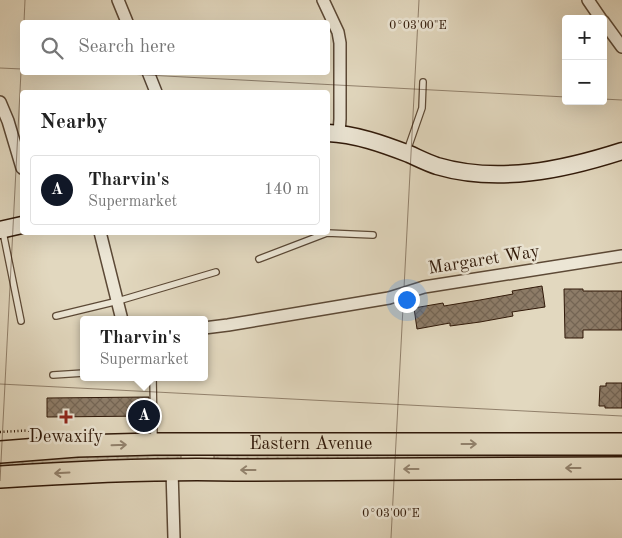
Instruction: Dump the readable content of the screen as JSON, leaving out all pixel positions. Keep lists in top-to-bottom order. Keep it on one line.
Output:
{"streets":{"highway":["Eastern Avenue"],"street":["Margaret Way"]},"places":{"health":["Dewaxify"]},"page":{"map_buttons":["+","−"],"search":"Search here","heading":"Nearby","list":[{"mark":"A","name":"Tharvin's","note":"Supermarket","value":"140 m"}],"popup":["Tharvin's","Supermarket"],"pins":"A"},"coordinates":["0°03'00\"E"]}
